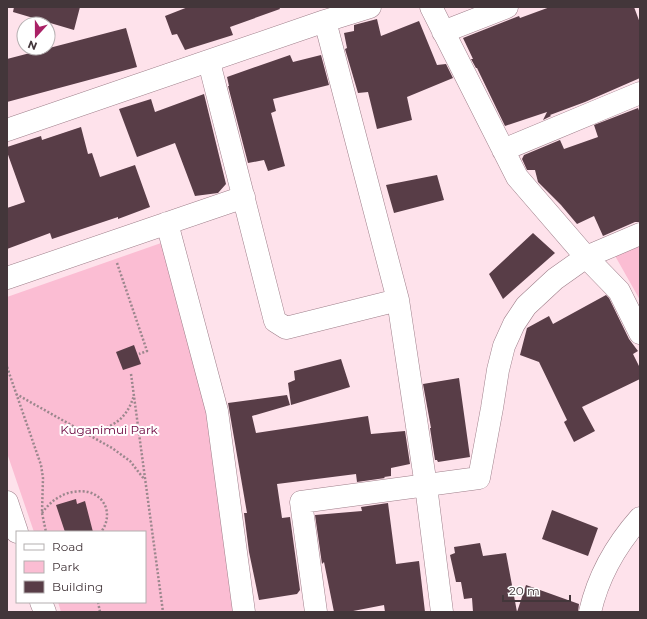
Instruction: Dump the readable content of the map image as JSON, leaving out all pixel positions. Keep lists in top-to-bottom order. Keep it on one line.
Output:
{"parks":["Kuganimui Park"],"legend":["Road","Park","Building"],"scale_bar":"20 m","north":"bottom"}
